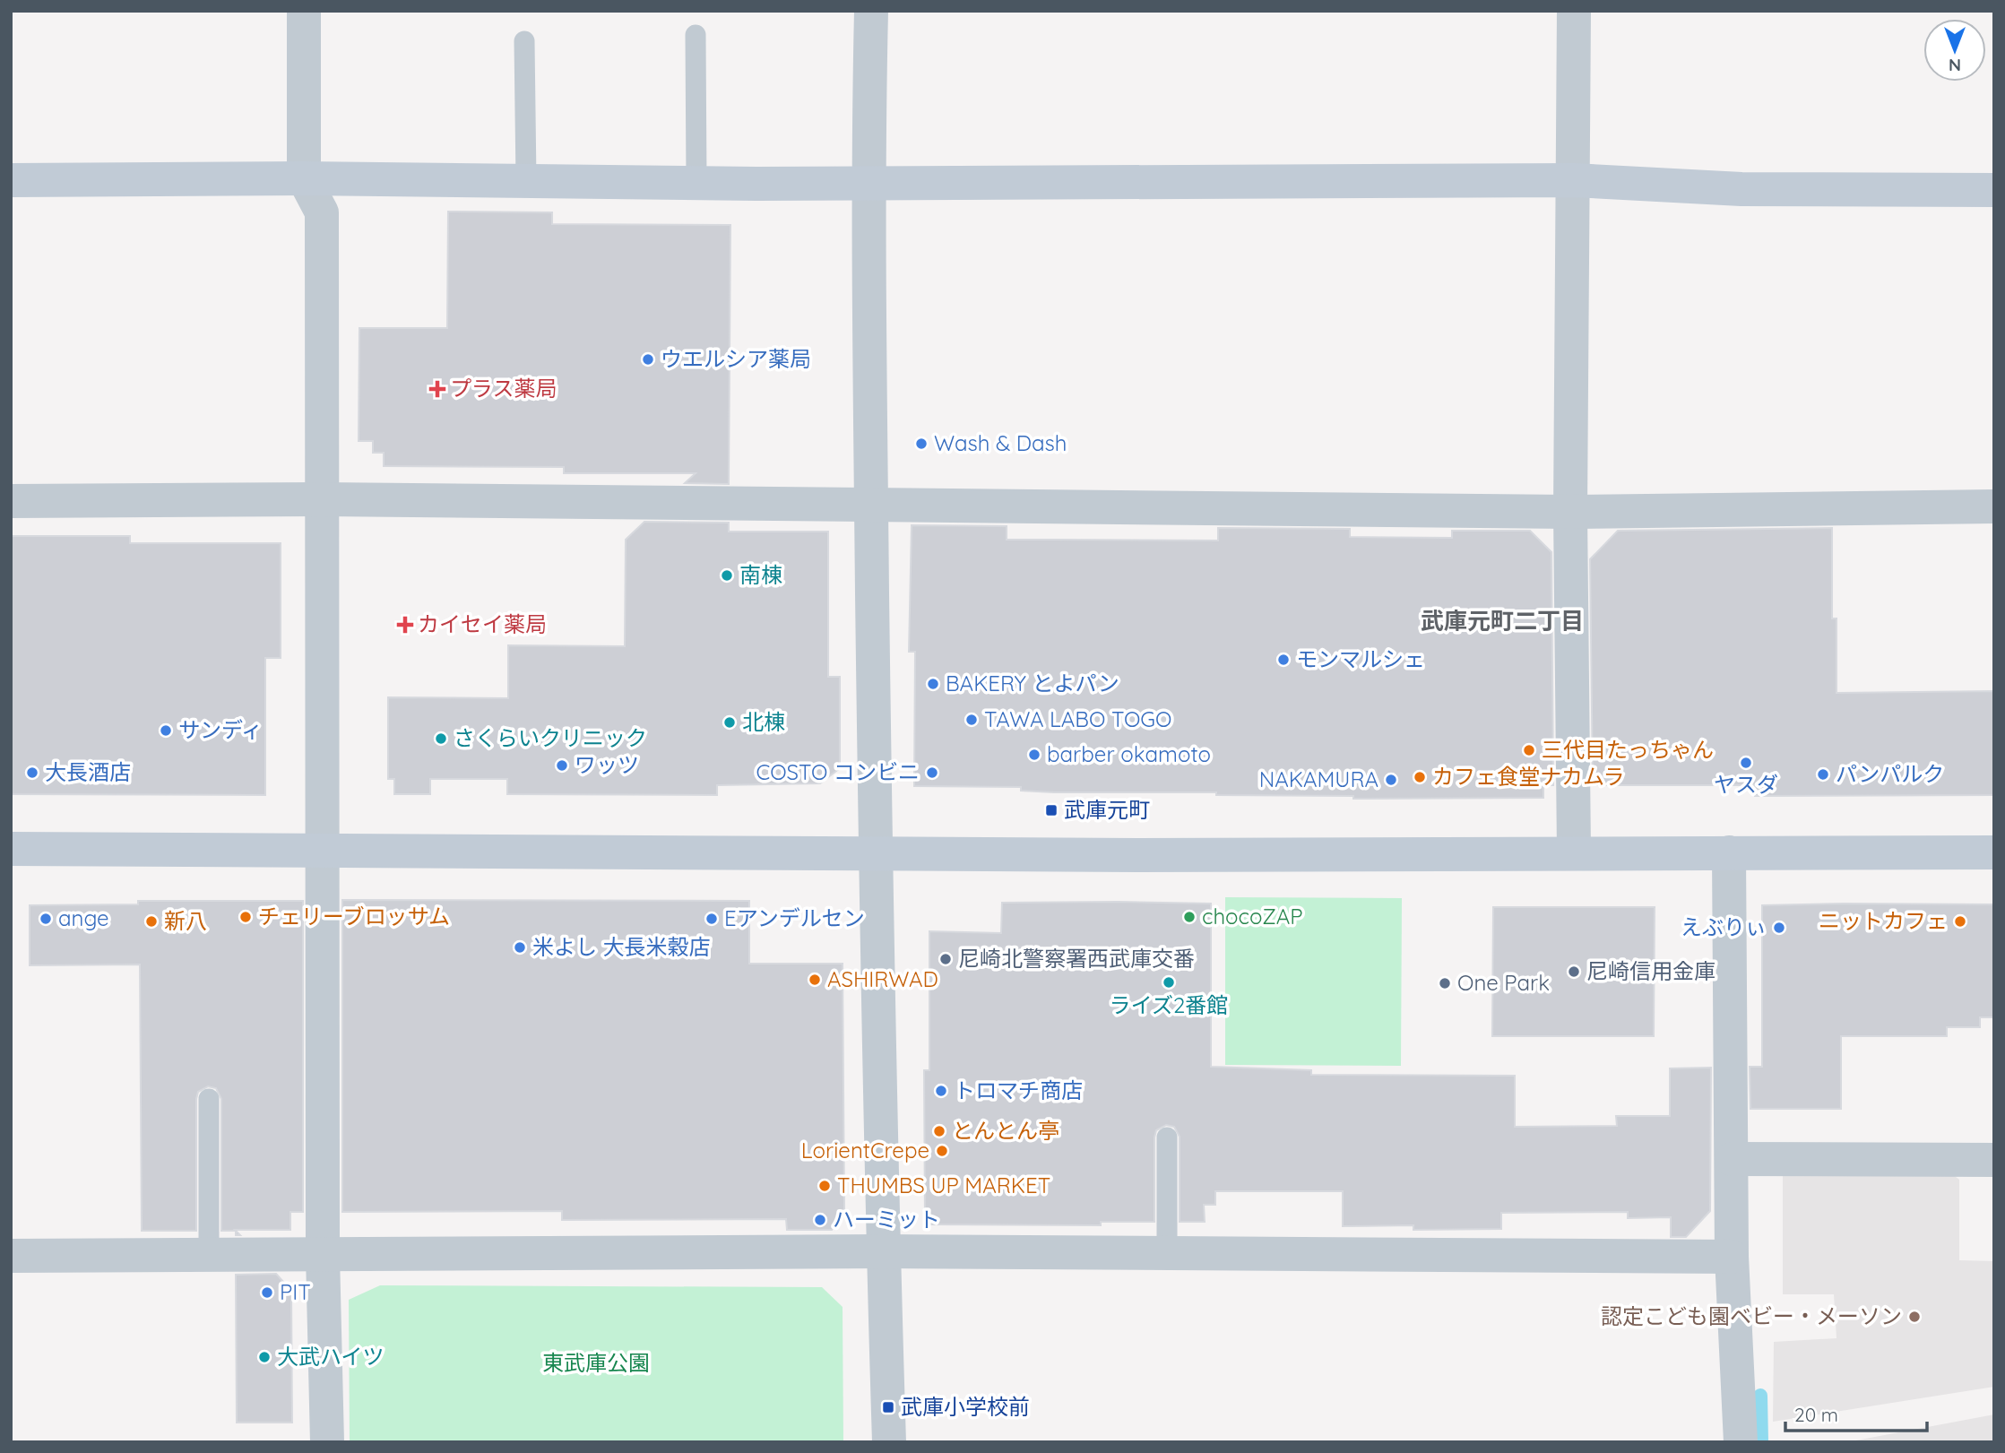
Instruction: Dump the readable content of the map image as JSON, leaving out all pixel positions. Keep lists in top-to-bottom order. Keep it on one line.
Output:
{"districts":["武庫元町二丁目"],"parks":["東武庫公園"],"places":{"other":["ウエルシア薬局","Wash & Dash","南棟","モンマルシェ","BAKERY とよパン","TAWA LABO TOGO","北棟","サンディ","さくらいクリニック","三代目たっちゃん","barber okamoto","ヤスダ","ワッツ","大長酒店","COSTO コンビニ","パンパルク","カフェ食堂ナカムラ","NAKAMURA","チェリーブロッサム","chocoZAP","ange","Eアンデルセン","新八","ニットカフェ","えぶりぃ","米よし 大長米穀店","尼崎北警察署西武庫交番","尼崎信用金庫","ASHIRWAD","ライズ2番館","One Park","トロマチ商店","とんとん亭","LorientCrepe","THUMBS UP MARKET","ハーミット","PIT","認定こども園ベビー・メーソン","大武ハイツ"],"health":["プラス薬局","カイセイ薬局"],"transit":["武庫元町","武庫小学校前"]},"scale_bar":"20 m","north":"bottom"}
